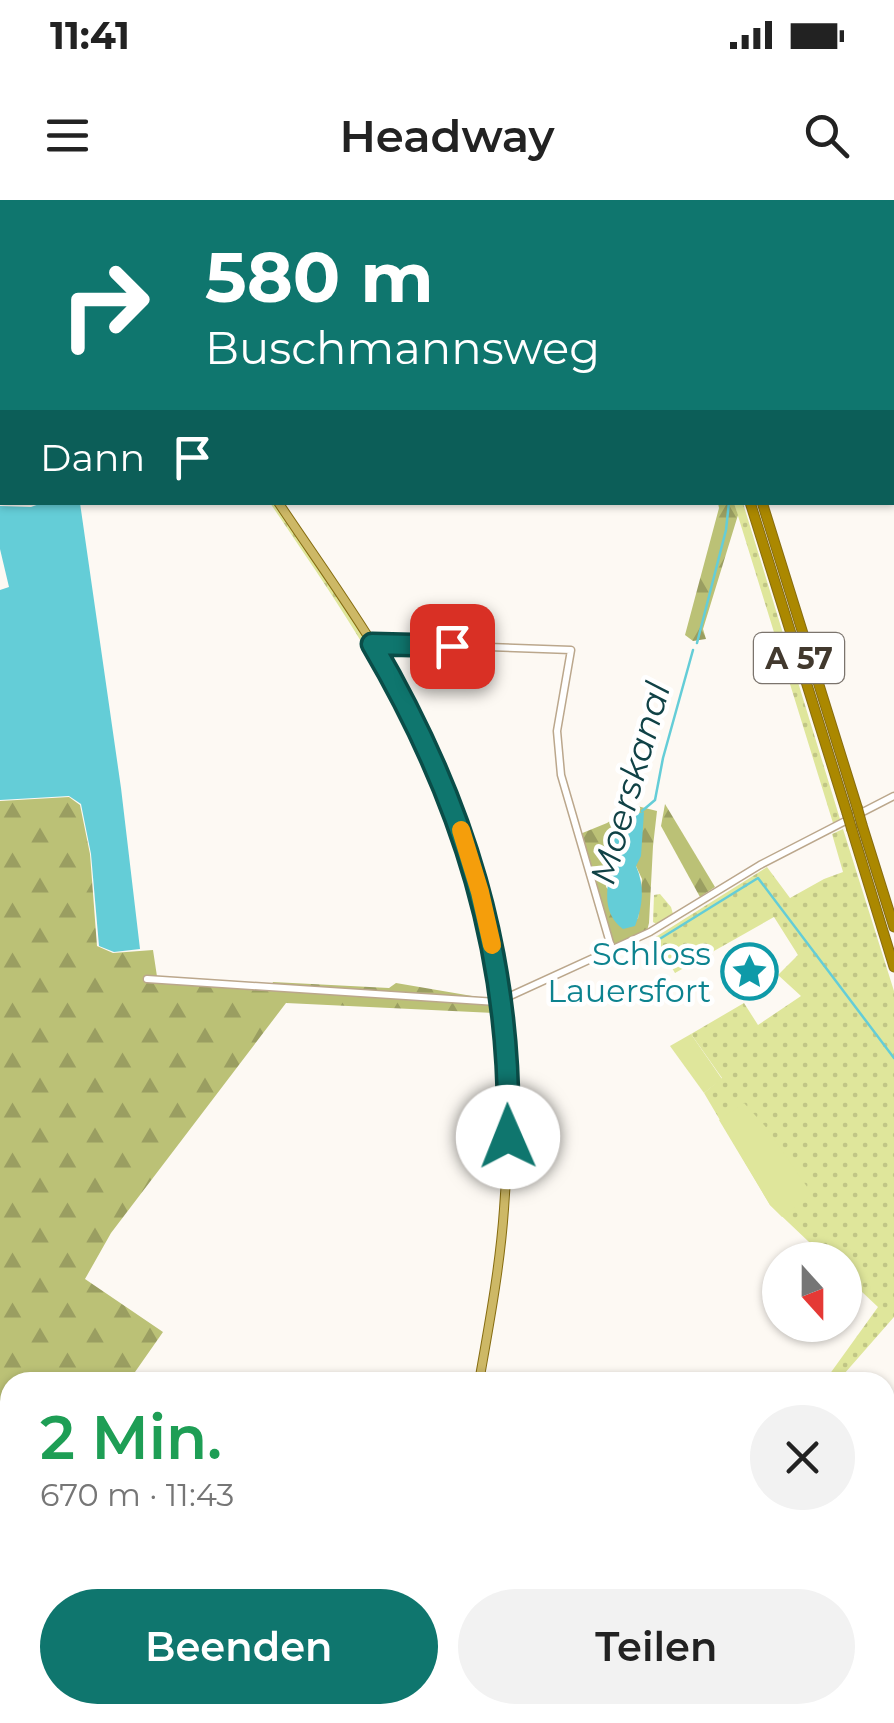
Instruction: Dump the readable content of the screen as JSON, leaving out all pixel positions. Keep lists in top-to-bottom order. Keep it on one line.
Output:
{"streets":{"highway":["A 57"]},"water":["Moerskanal"],"places":{"place":["Schloss Lauersfort"]},"north":"bottom","page":{"status":"11:41","header":"Headway","turn":["580 m","Buschmannsweg"],"then":"Dann","heading":["2 Min.","670 m · 11:43"],"buttons":["Beenden","Teilen"]}}
